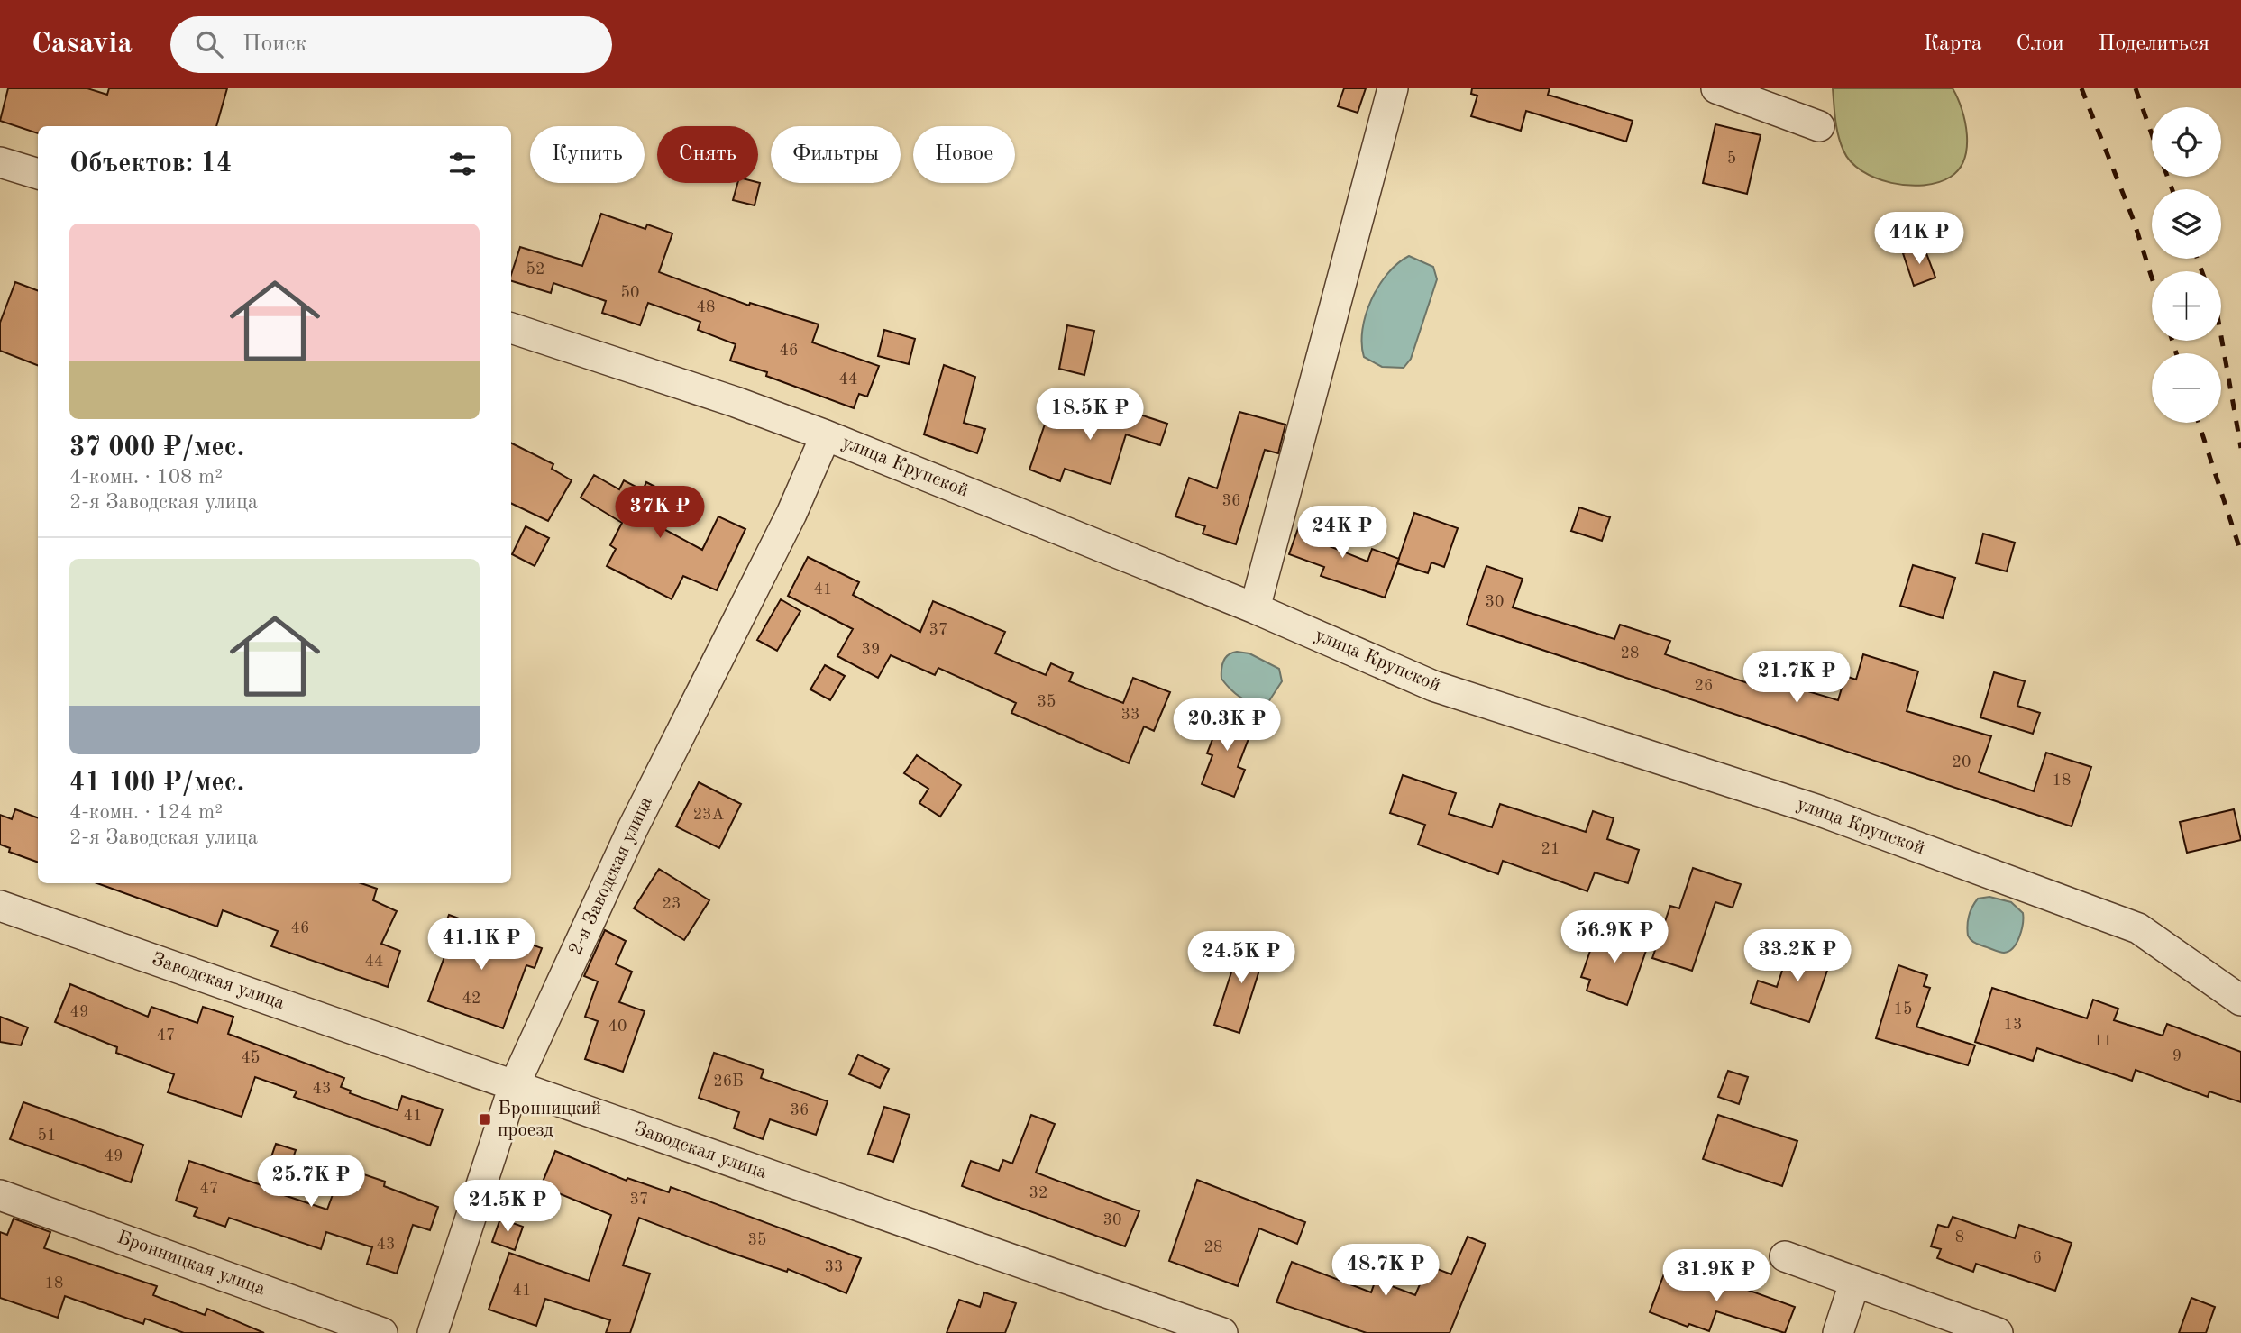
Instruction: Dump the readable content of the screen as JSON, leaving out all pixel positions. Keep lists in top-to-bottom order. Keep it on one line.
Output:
{"streets":{"street":["улица Крупской","2-я Заводская улица","Заводская улица","Бронницкая улица"]},"crossings":[["улица Крупской","2-я Заводская улица"],["2-я Заводская улица","Заводская улица"]],"places":{"transit":["Бронницкий проезд"]},"house_numbers":["5","52","50","48","46","44","36","41","30","37","39","28","26","35","33","20","18","23А","21","23","46","44","42","15","49","13","40","47","11","9","45","26Б","43","36","41","51","49","47","32","37","30","8","35","43","28","6","33","18","41"],"page":{"header":"Casavia","search":"Поиск","nav":["Карта","Слои","Поделиться"],"map_buttons":["+","−"],"chip":["Купить","Снять","Фильтры","Новое"],"heading":"Объектов: 14","list":[{"name":"37 000 ₽/мес.","note":"4-комн. · 108 m² · 2-я Заводская улица"},{"name":"41 100 ₽/мес.","note":"4-комн. · 124 m² · 2-я Заводская улица"}],"price":["44K ₽","18.5K ₽","37K ₽","24K ₽","21.7K ₽","20.3K ₽","56.9K ₽","41.1K ₽","33.2K ₽","24.5K ₽","25.7K ₽","24.5K ₽","48.7K ₽","31.9K ₽"]}}
